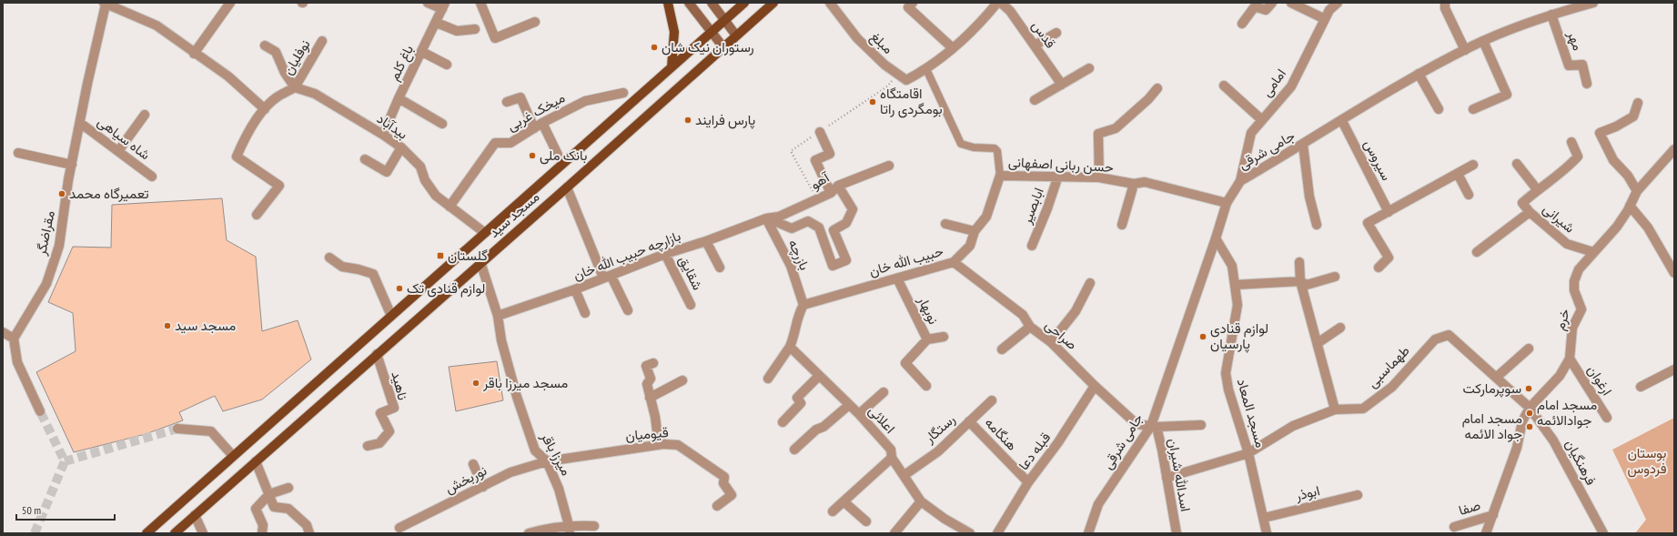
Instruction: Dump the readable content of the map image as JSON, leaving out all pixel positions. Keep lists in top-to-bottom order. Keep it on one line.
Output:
{"streets":{"main road":["مسجد سید"],"street":["قدس","مهر","مبلغ","نوفلیان","باغ کلم","امامی","میخک غربی","بیدآباد","شاه سیاهی","جامی شرقی","سیروس","حسن ربانی اصفهانی","آهو","ابابصیر","شیرانی","مقراضگر","بازرچه","بازارچه حبیب الله خان","حبیب الله خان","شقایق","نوبهار","خرم","صراحی","طهماسبی","ارغوان","ناهید","مسجد المعاد","اعلائی","رستگار","قیومیان","هنگامه","قبله دعا","میرزا باقر","فرهنگیان","اسدالله شیران","نوربخش","ابوذر","صفا"]},"crossings":[["مهر","جامی شرقی"],["نوفلیان","بیدآباد"],["باغ کلم","بیدآباد"],["امامی","جامی شرقی"],["میخک غربی","بیدآباد"],["بیدآباد","مسجد سید"],["شاه سیاهی","مقراضگر"],["جامی شرقی","سیروس"],["جامی شرقی","حسن ربانی اصفهانی"],["جامی شرقی","صراحی"],["جامی شرقی","مسجد المعاد"],["جامی شرقی","اسدالله شیران"],["حسن ربانی اصفهانی","ابابصیر"],["حسن ربانی اصفهانی","حبیب الله خان"],["آهو","بازرچه"],["آهو","بازارچه حبیب الله خان"],["مسجد سید","ناهید"],["مسجد سید","میرزا باقر"],["شیرانی","خرم"],["بازرچه","بازارچه حبیب الله خان"],["بازرچه","حبیب الله خان"],["بازارچه حبیب الله خان","شقایق"],["بازارچه حبیب الله خان","میرزا باقر"],["حبیب الله خان","نوبهار"],["حبیب الله خان","صراحی"],["خرم","طهماسبی"],["خرم","ارغوان"],["خرم","فرهنگیان"],["خرم","صفا"],["صراحی","قبله دعا"],["صراحی","اسدالله شیران"],["طهماسبی","مسجد المعاد"],["طهماسبی","فرهنگیان"],["طهماسبی","اسدالله شیران"],["مسجد المعاد","ابوذر"],["اعلائی","رستگار"],["رستگار","هنگامه"],["قیومیان","میرزا باقر"],["قیومیان","نوربخش"],["هنگامه","قبله دعا"],["میرزا باقر","نوربخش"]],"parks":["بوستان فردوس"],"places":{"other":["رستوران نیک شان","اقامتگاه بومگردی راتا","پارس فرایند","بانک ملی","تعمیرگاه محمد","لوازم قنادی تک","مسجد سید","لوازم قنادی پارسیان","مسجد میرزا باقر","سوپرمارکت","مسجد امام جوادالائمه","مسجد امام جواد الائمه"],"transit":["گلستان"]},"scale_bar":"50 m"}
